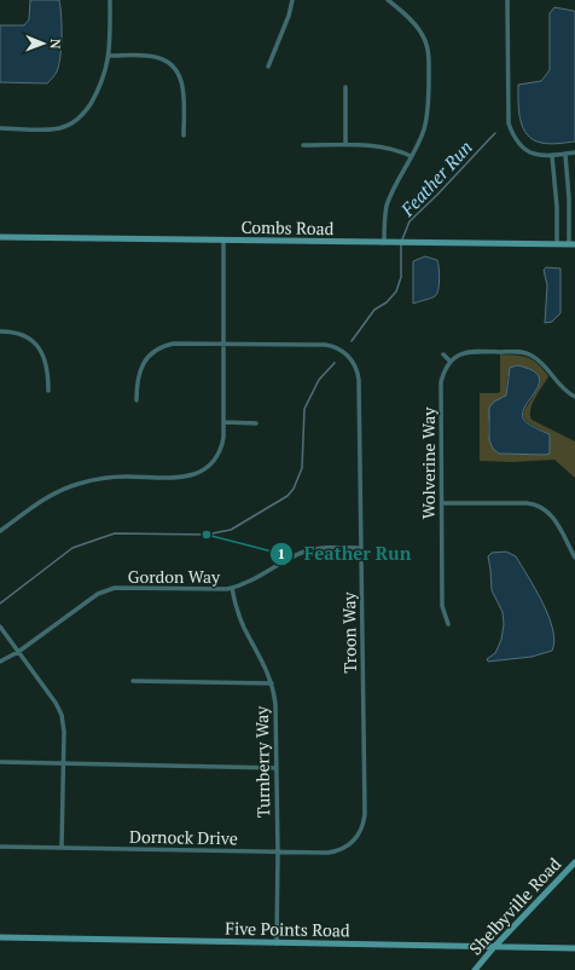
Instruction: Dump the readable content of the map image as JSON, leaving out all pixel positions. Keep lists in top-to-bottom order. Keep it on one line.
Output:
{"streets":{"street":["Combs Road","Wolverine Way","Gordon Way","Troon Way","Turnberry Way","Dornock Drive","Shelbyville Road","Five Points Road"]},"crossings":[["Gordon Way","Troon Way"],["Gordon Way","Turnberry Way"],["Troon Way","Dornock Drive"],["Turnberry Way","Dornock Drive"],["Turnberry Way","Five Points Road"],["Shelbyville Road","Five Points Road"]],"water":["Feather Run"],"places":["Feather Run"],"north":"right"}
